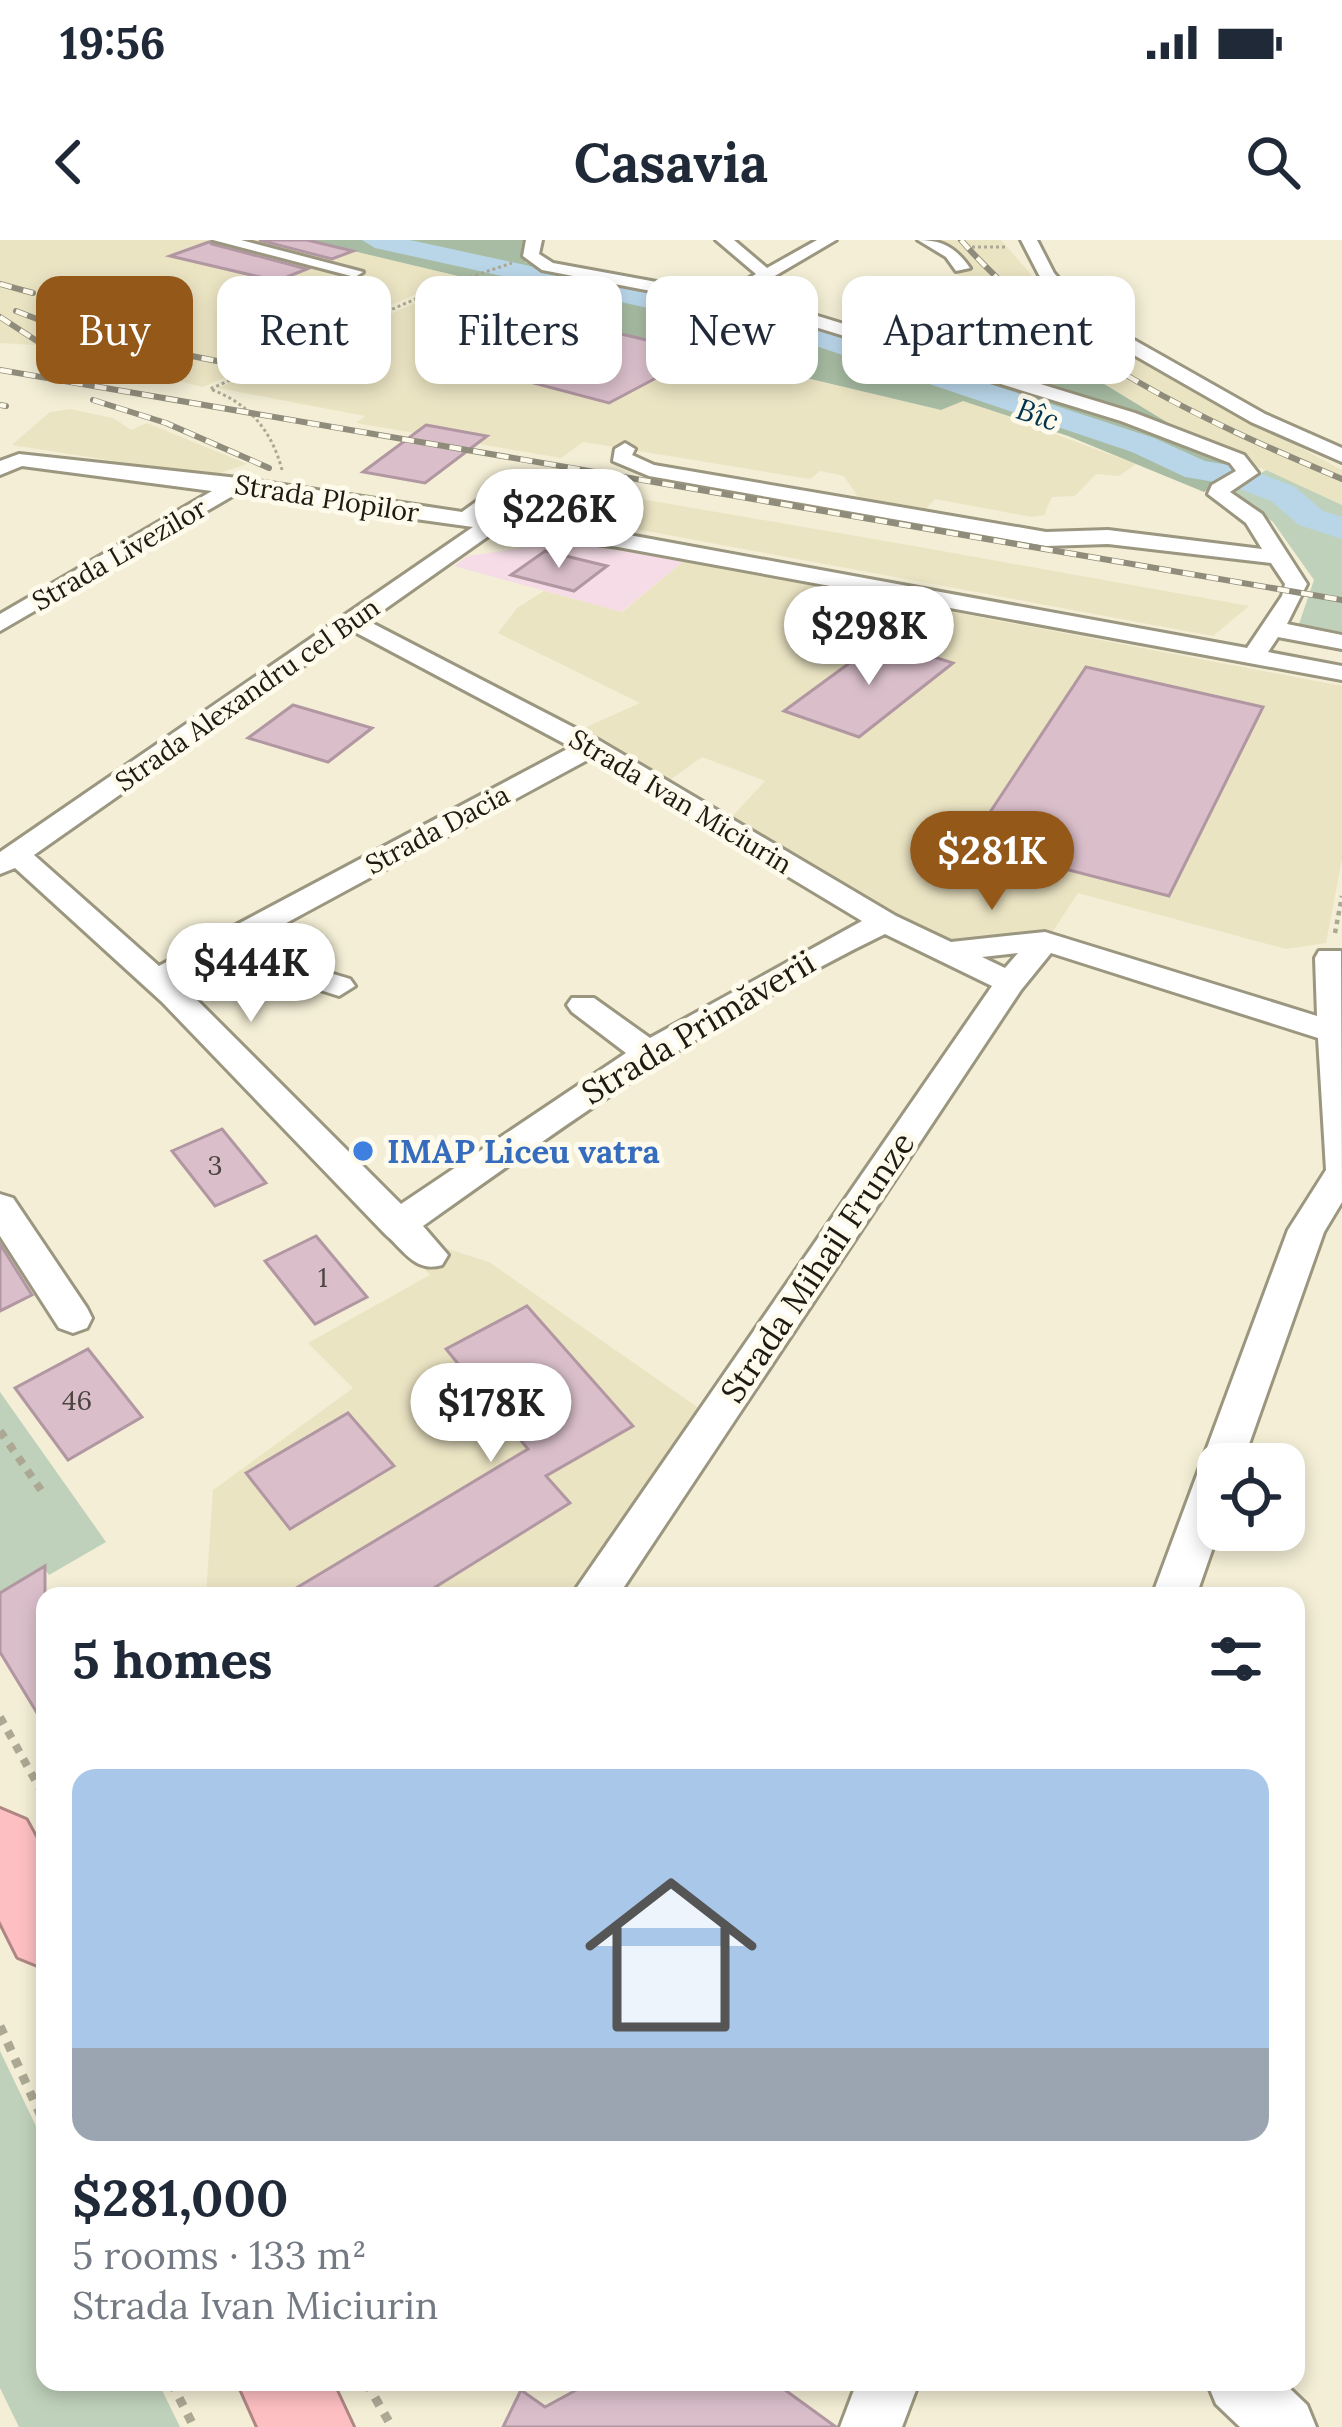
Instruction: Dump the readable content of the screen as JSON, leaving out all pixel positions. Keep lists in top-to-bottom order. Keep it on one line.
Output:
{"streets":{"street":["Strada Plopilor","Strada Livezilor","Strada Alexandru cel Bun","Strada Ivan Miciurin","Strada Dacia","Strada Primăverii","Strada Mihail Frunze"]},"crossings":[["Strada Plopilor","Strada Livezilor"],["Strada Plopilor","Strada Alexandru cel Bun"],["Strada Alexandru cel Bun","Strada Ivan Miciurin"],["Strada Ivan Miciurin","Strada Dacia"],["Strada Ivan Miciurin","Strada Primăverii"],["Strada Ivan Miciurin","Strada Mihail Frunze"]],"water":["Bîc"],"places":["IMAP Liceu vatra"],"house_numbers":["3","1","46"],"page":{"status":"19:56","header":"Casavia","chip":["Buy","Rent","Filters","New","Apartment"],"price":["$226K","$298K","$281K","$444K","$178K"],"heading":"5 homes","list":[{"name":"$281,000","note":"5 rooms · 133 m² · Strada Ivan Miciurin"}]}}
